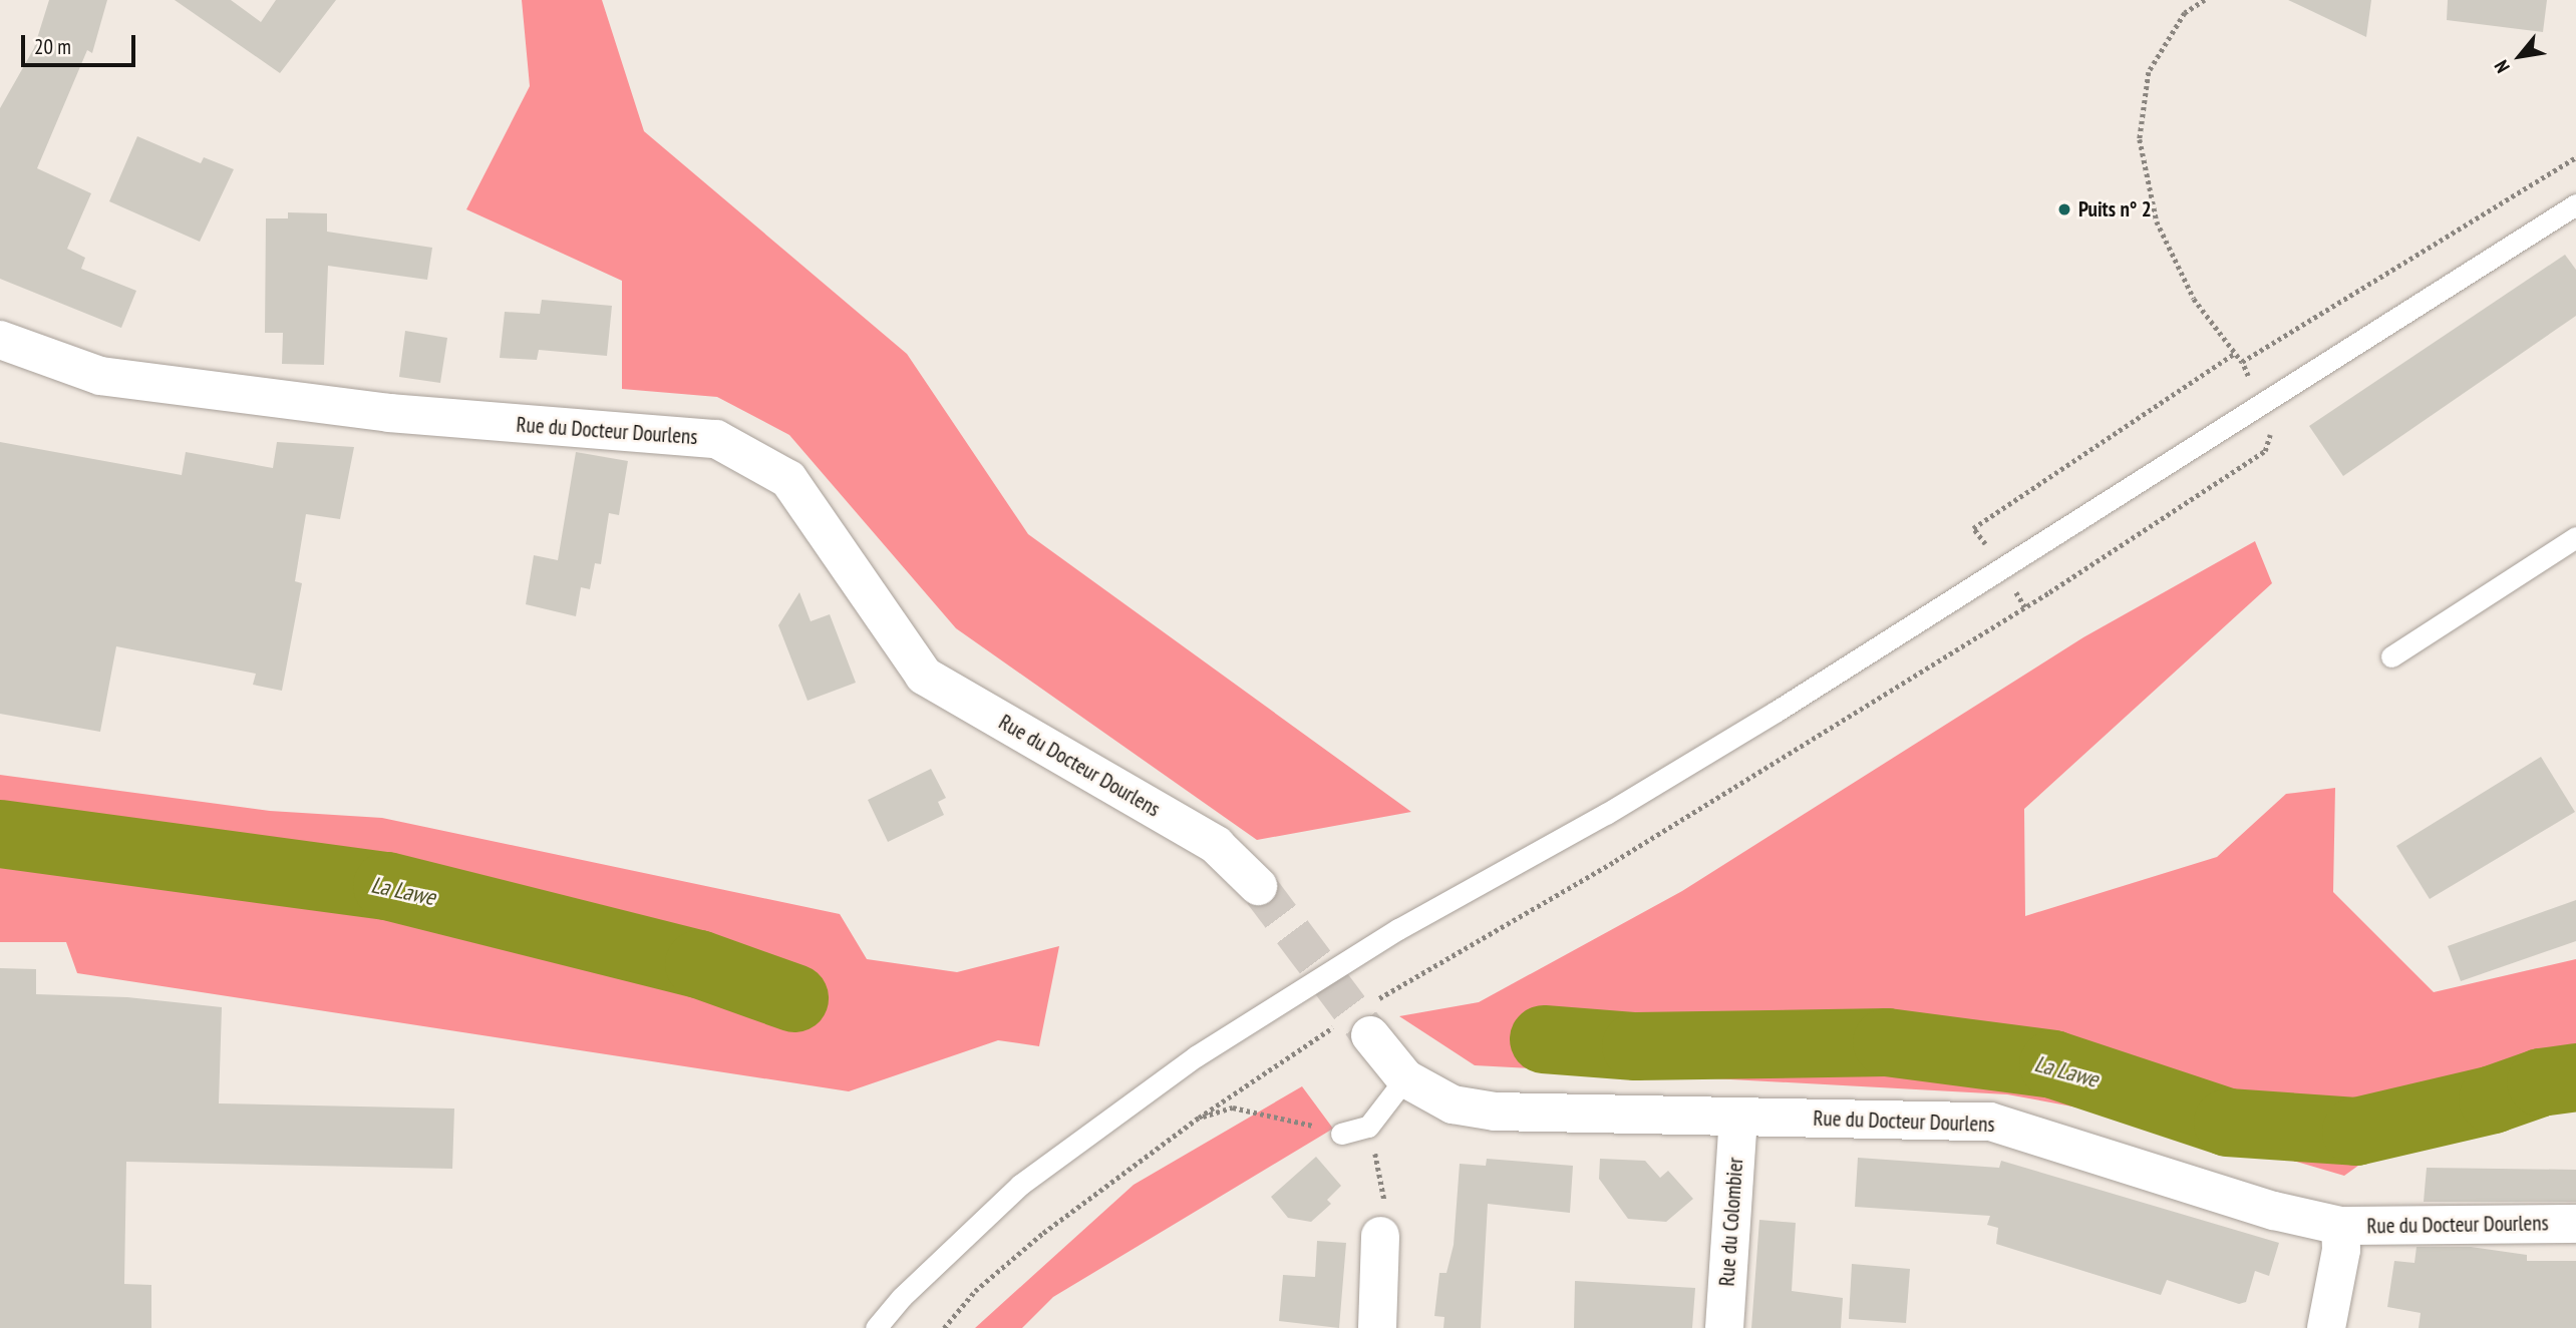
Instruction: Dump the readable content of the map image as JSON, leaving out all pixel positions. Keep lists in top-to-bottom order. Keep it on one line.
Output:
{"streets":{"street":["Rue du Docteur Dourlens","Rue du Colombier"]},"crossings":[["Rue du Docteur Dourlens","Rue du Colombier"]],"water":["La Lawe"],"places":["Puits n° 2"],"scale_bar":"20 m","north":"bottom left"}
